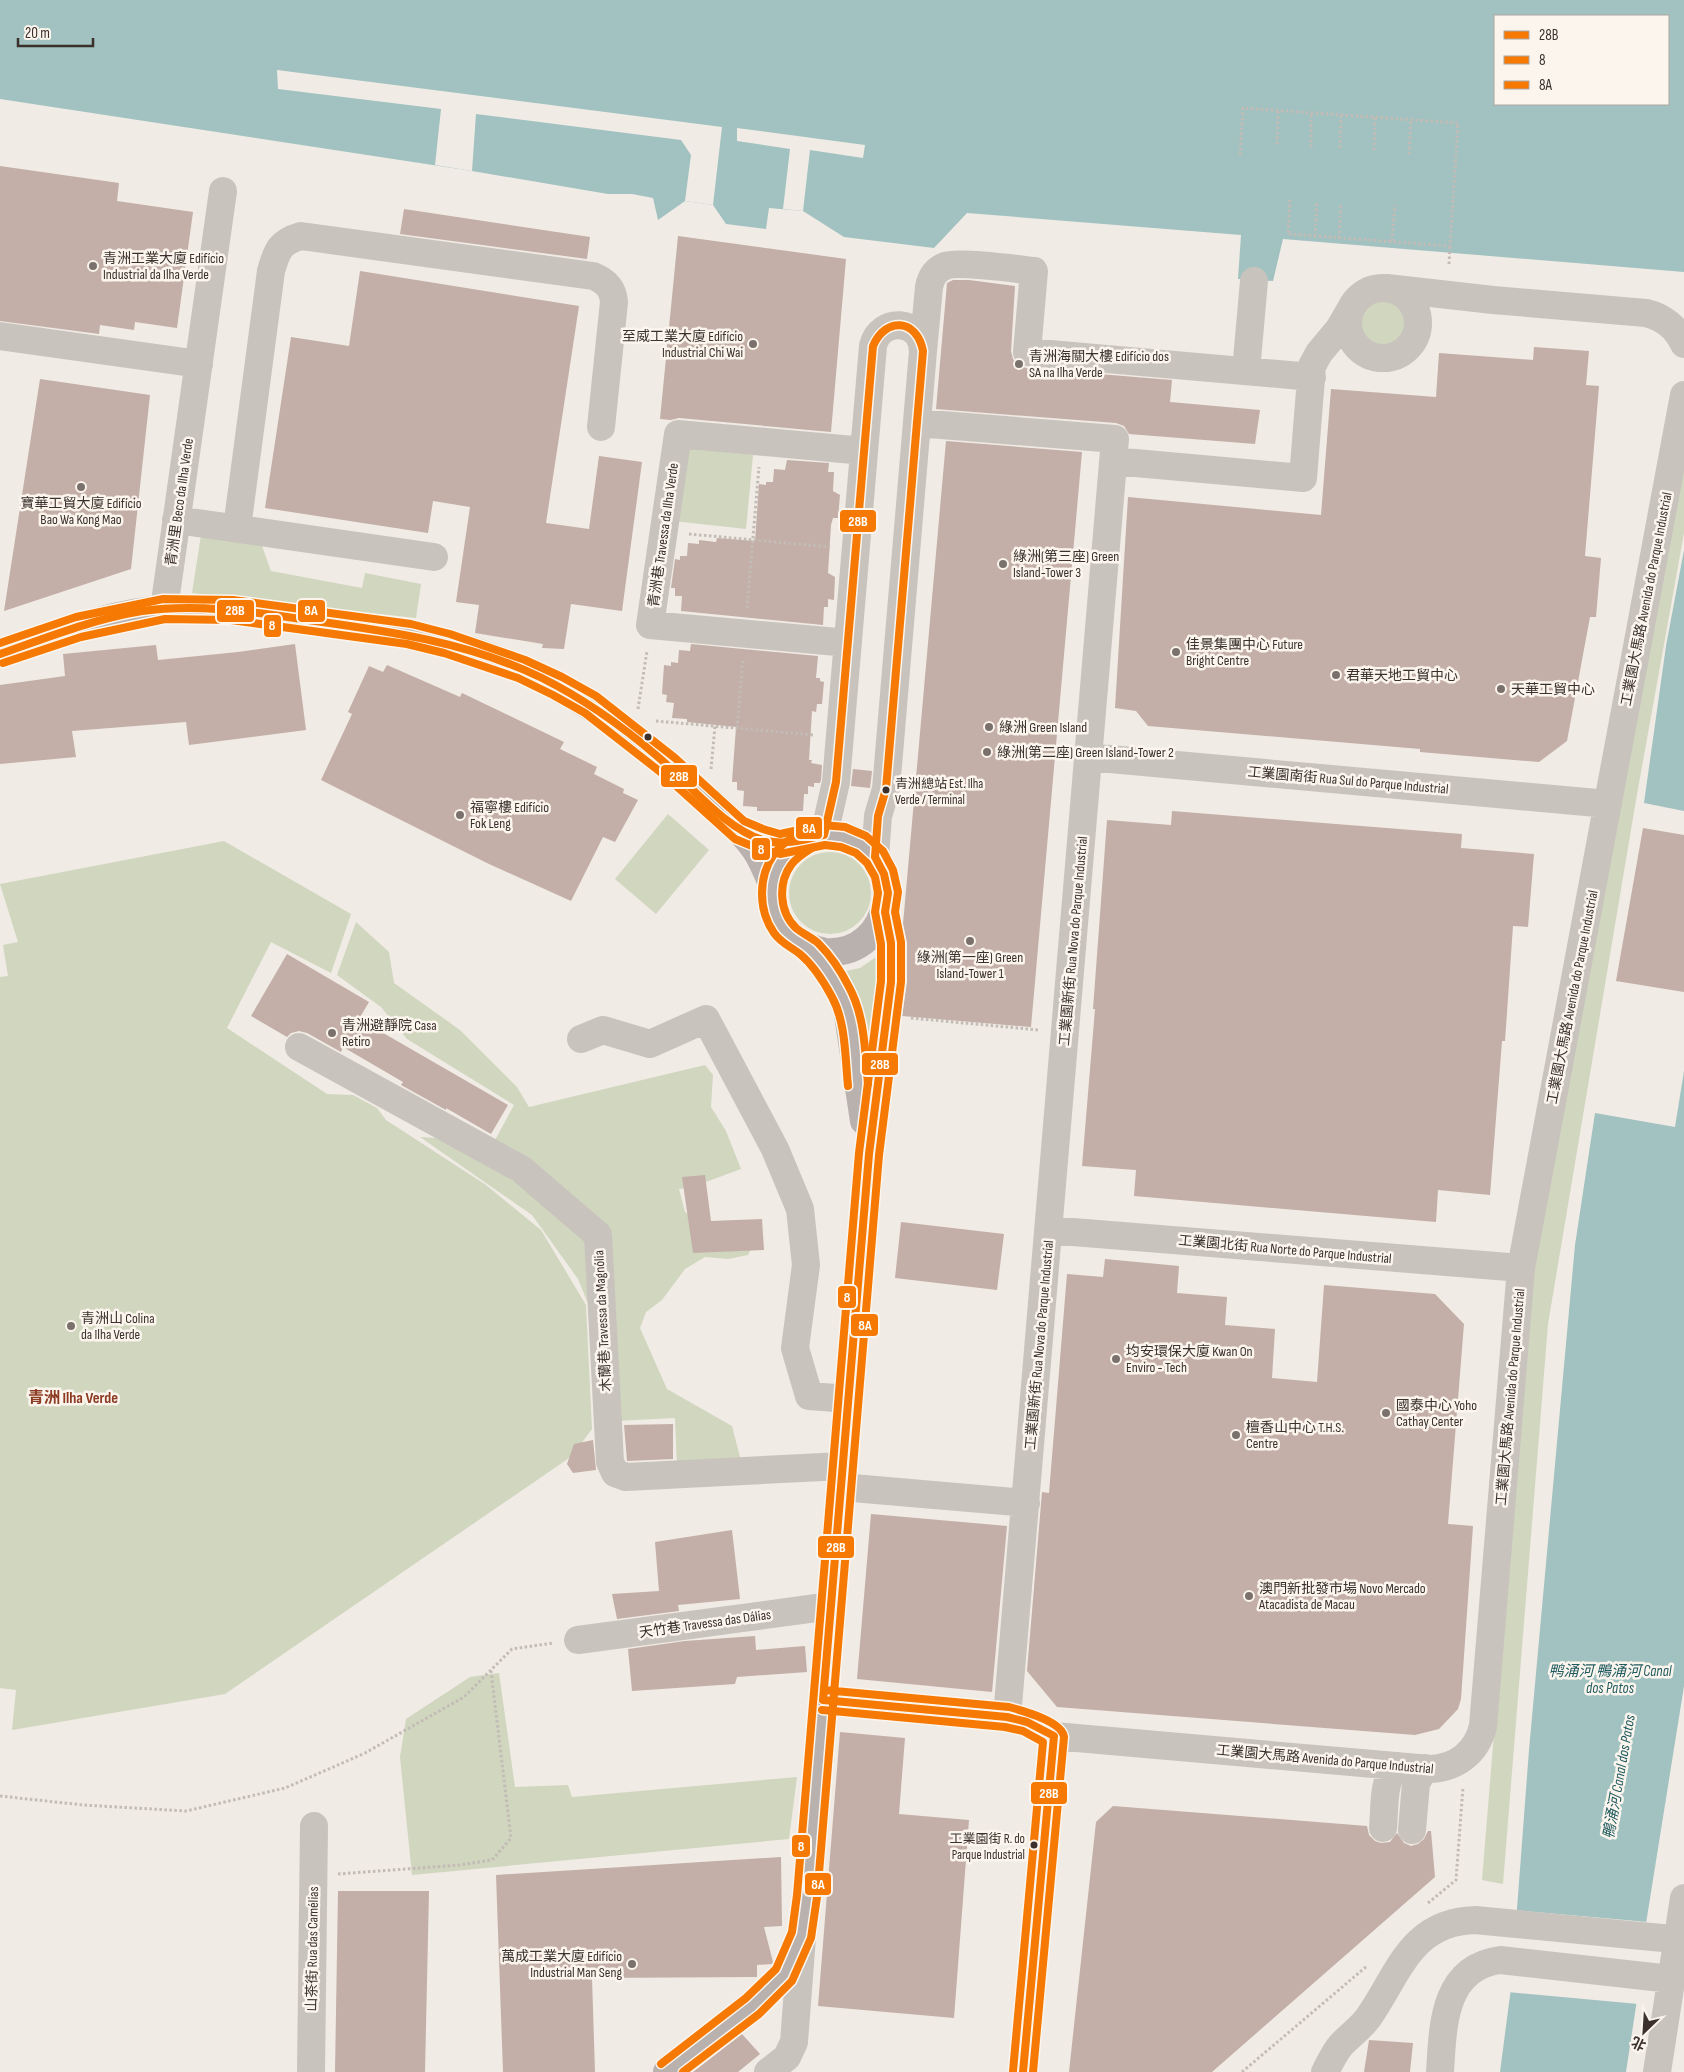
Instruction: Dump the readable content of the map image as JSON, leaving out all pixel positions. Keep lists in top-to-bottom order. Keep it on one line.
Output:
{"streets":{"street":["青洲里 Beco da Ilha Verde","青洲巷 Travessa da Ilha Verde","工業園大馬路 Avenida do Parque Industrial","工業園南街 Rua Sul do Parque Industrial","工業園新街 Rua Nova do Parque Industrial","工業園北街 Rua Norte do Parque Industrial","木蘭巷 Travessa da Magnólia","天竹巷 Travessa das Dálias","山茶街 Rua das Camélias"]},"crossings":[["工業園大馬路 Avenida do Parque Industrial","工業園南街 Rua Sul do Parque Industrial"],["工業園大馬路 Avenida do Parque Industrial","工業園新街 Rua Nova do Parque Industrial"],["工業園大馬路 Avenida do Parque Industrial","工業園北街 Rua Norte do Parque Industrial"],["工業園南街 Rua Sul do Parque Industrial","工業園新街 Rua Nova do Parque Industrial"],["工業園新街 Rua Nova do Parque Industrial","工業園北街 Rua Norte do Parque Industrial"],["工業園新街 Rua Nova do Parque Industrial","木蘭巷 Travessa da Magnólia"]],"districts":["青洲 Ilha Verde"],"water":["鸭涌河 鴨涌河 Canal dos Patos","鴨涌河 Canal dos Patos"],"places":["青洲工業大廈 Edifício Industrial da Ilha Verde","至威工業大廈 Edifício Industrial Chi Wai","青洲海關大樓 Edifício dos SA na Ilha Verde","寶華工貿大廈 Edifício Bao Wa Kong Mao","綠洲(第三座) Green Island-Tower 3","佳景集團中心 Future Bright Centre","君華天地工貿中心","天華工貿中心","綠洲 Green Island","綠洲(第二座) Green Island-Tower 2","青洲總站 Est. Ilha Verde / Terminal","福寧樓 Edifício Fok Leng","綠洲(第一座) Green Island-Tower 1","青洲避靜院 Casa Retiro","青洲山 Colina da Ilha Verde","均安環保大廈 Kwan On Enviro - Tech","國泰中心 Yoho Cathay Center","檀香山中心 T.H.S. Centre","澳門新批發市場 Novo Mercado Atacadista de Macau","工業園街 R. do Parque Industrial","萬成工業大廈 Edifício Industrial Man Seng"],"lines":["transit line 28B","transit line 8A","transit line 8"],"legend":["28B","8","8A"],"scale_bar":"20 m","north":"bottom left"}
